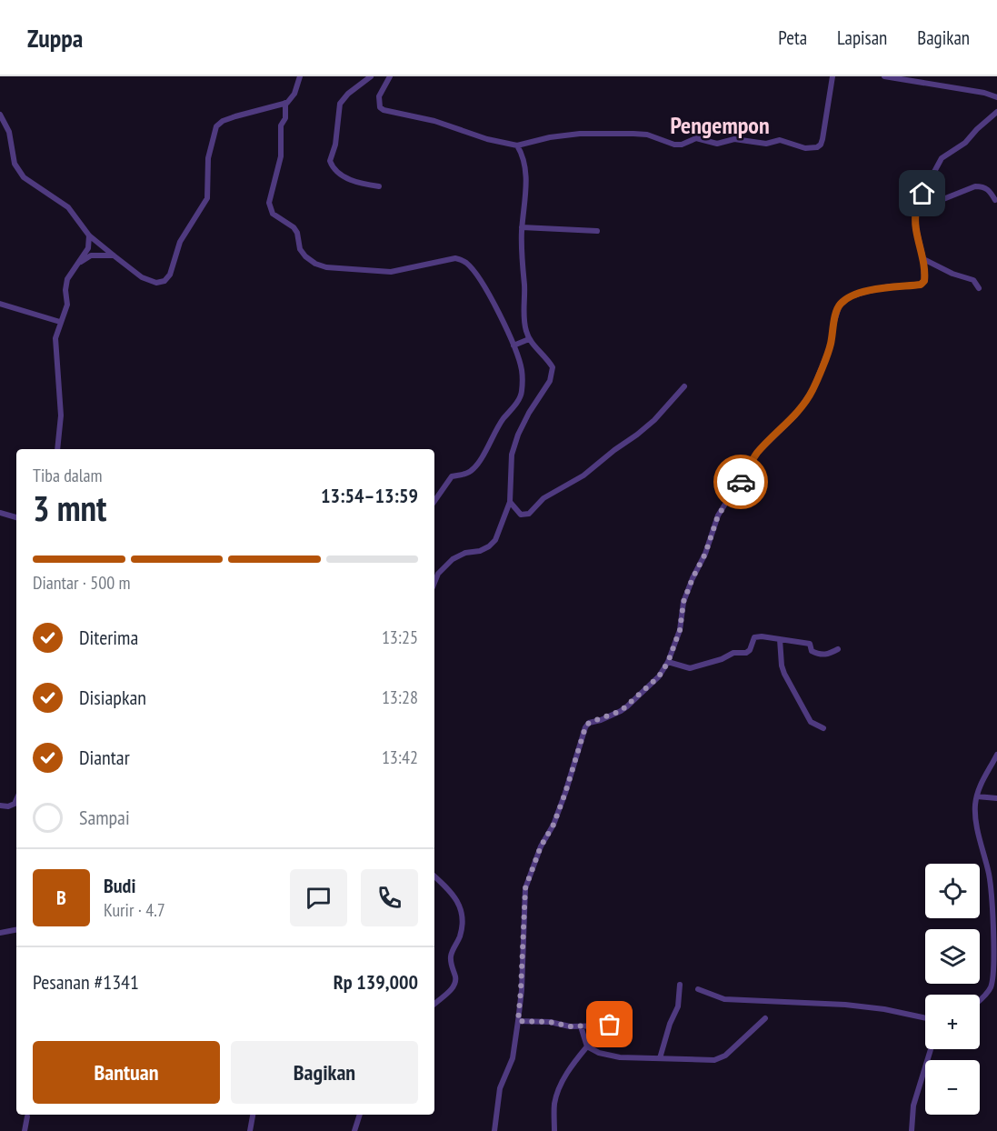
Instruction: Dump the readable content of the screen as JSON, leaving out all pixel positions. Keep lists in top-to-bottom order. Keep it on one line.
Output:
{"districts":["Pengempon"],"page":{"header":"Zuppa","nav":["Peta","Lapisan","Bagikan"],"heading":["3 mnt","Tiba dalam","13:54–13:59"],"panel":["Budi","Kurir · 4.7","Pesanan #1341","Rp 139,000"],"bar":"Diantar · 500 m","list":[["Diterima","13:25"],["Disiapkan","13:28"],["Diantar","13:42"],"Sampai"],"map_buttons":["+","−"],"round":"B","buttons":["Bantuan","Bagikan"]}}
